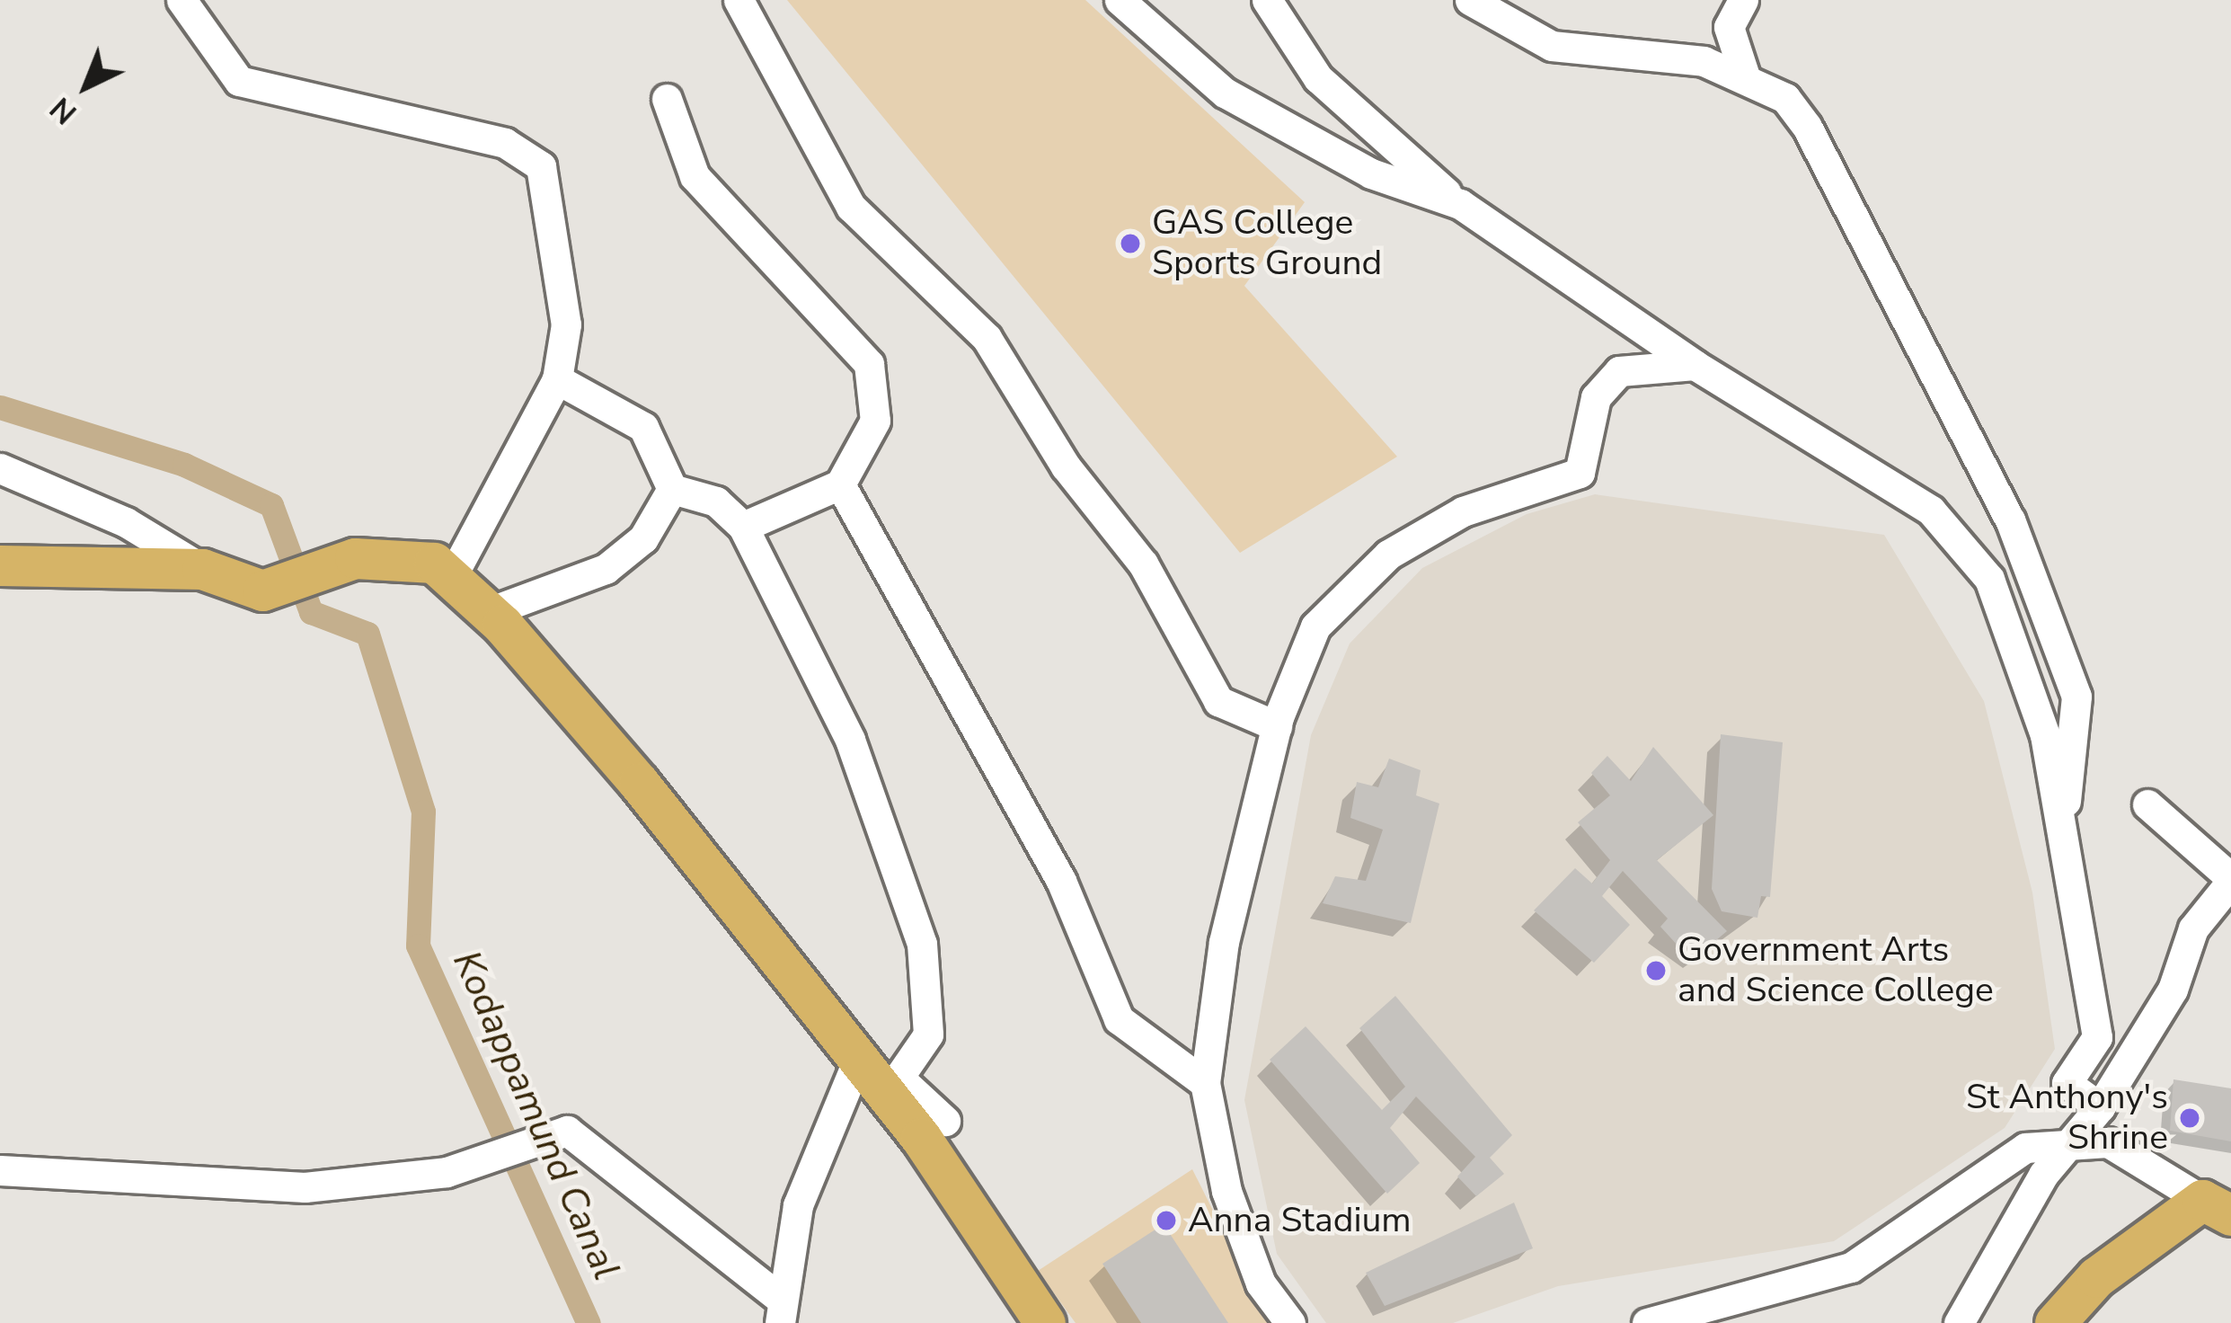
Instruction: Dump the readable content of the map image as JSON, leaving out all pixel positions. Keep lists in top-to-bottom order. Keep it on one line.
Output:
{"water":["Kodappamund Canal"],"places":["GAS College Sports Ground","Government Arts and Science College","St Anthony's Shrine","Anna Stadium"],"north":"bottom left"}
